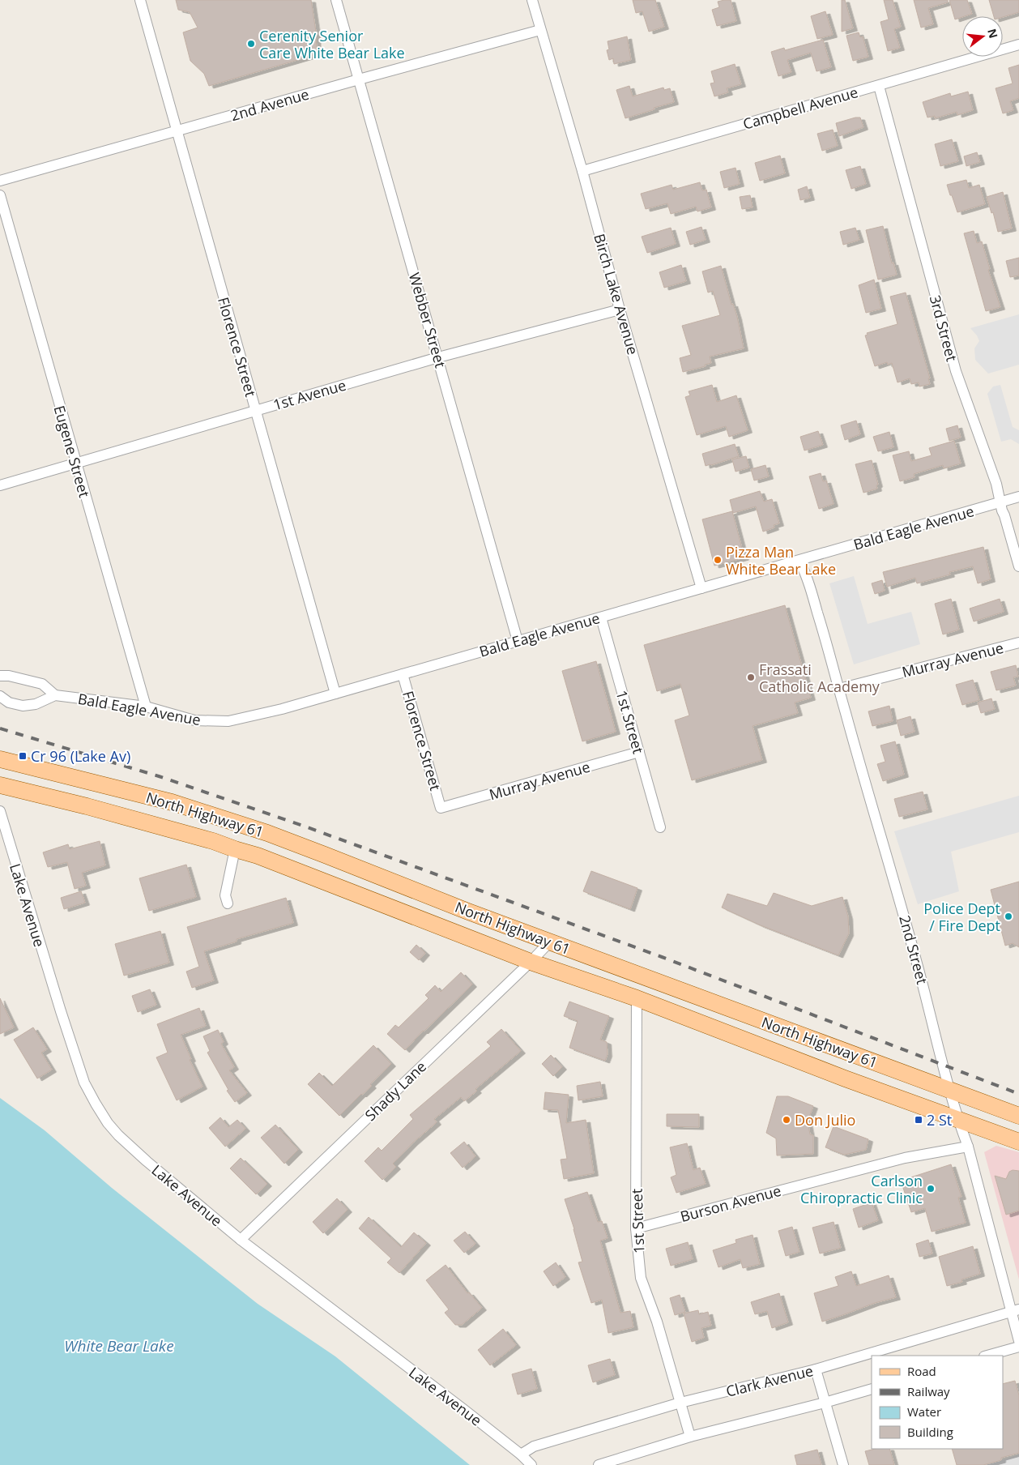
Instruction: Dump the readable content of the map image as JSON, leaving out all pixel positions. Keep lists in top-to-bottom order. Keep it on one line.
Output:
{"streets":{"main road":["North Highway 61"],"street":["2nd Avenue","Campbell Avenue","Birch Lake Avenue","Webber Street","3rd Street","Florence Street","1st Avenue","Eugene Street","Bald Eagle Avenue","Murray Avenue","1st Street","Lake Avenue","2nd Street","Shady Lane","Burson Avenue","Clark Avenue"]},"crossings":[["2nd Avenue","Birch Lake Avenue"],["2nd Avenue","Webber Street"],["2nd Avenue","Florence Street"],["Campbell Avenue","Birch Lake Avenue"],["Campbell Avenue","3rd Street"],["Birch Lake Avenue","1st Avenue"],["Birch Lake Avenue","Bald Eagle Avenue"],["Webber Street","1st Avenue"],["Webber Street","Bald Eagle Avenue"],["3rd Street","Bald Eagle Avenue"],["Florence Street","1st Avenue"],["Florence Street","Bald Eagle Avenue"],["Florence Street","Murray Avenue"],["1st Avenue","Eugene Street"],["Eugene Street","Bald Eagle Avenue"],["Bald Eagle Avenue","1st Street"],["Bald Eagle Avenue","2nd Street"],["Murray Avenue","1st Street"],["Murray Avenue","2nd Street"],["1st Street","North Highway 61"],["1st Street","Burson Avenue"],["1st Street","Clark Avenue"],["North Highway 61","2nd Street"],["North Highway 61","Shady Lane"],["Lake Avenue","Shady Lane"],["Lake Avenue","Clark Avenue"],["2nd Street","Burson Avenue"],["2nd Street","Clark Avenue"]],"water":["White Bear Lake"],"places":{"other":["Cerenity Senior Care White Bear Lake","Pizza Man White Bear Lake","Frassati Catholic Academy","Police Dept / Fire Dept","Don Julio","Carlson Chiropractic Clinic"],"transit":["Cr 96 (Lake Av)","2 St"]},"legend":["Road","Railway","Water","Building"],"north":"right"}
